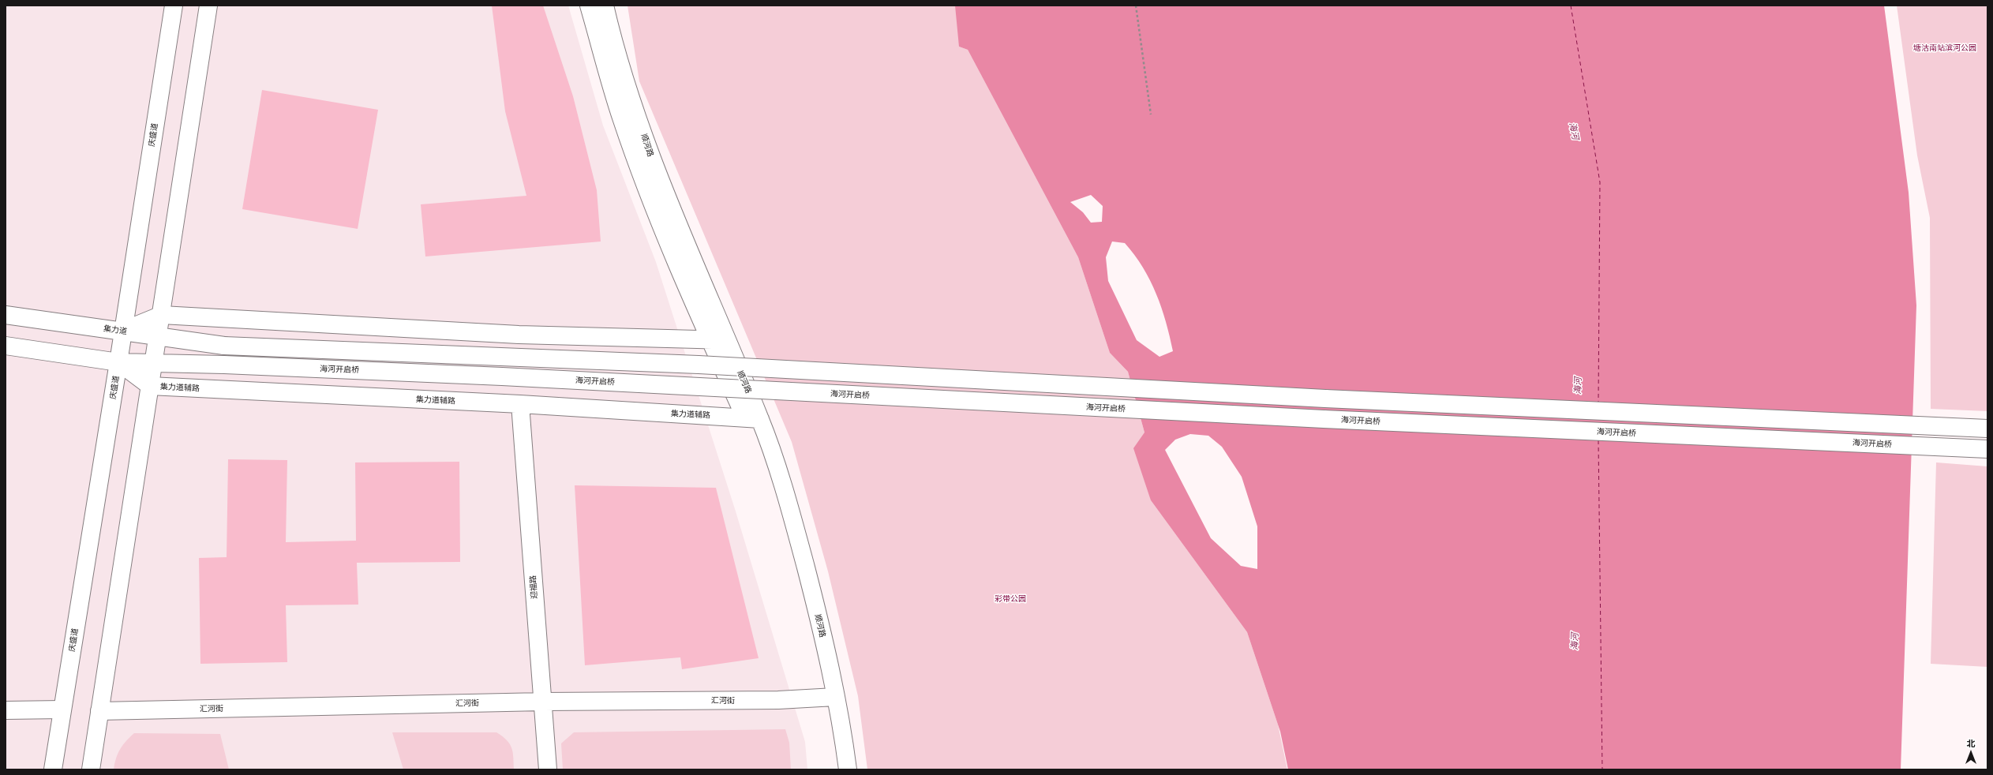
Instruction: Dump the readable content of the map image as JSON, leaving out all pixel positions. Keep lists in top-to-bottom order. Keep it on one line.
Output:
{"streets":{"main road":["庆盛道","顺河路","集力道","海河开启桥","集力道辅路","迎福路","汇河街"]},"crossings":[["庆盛道","集力道"],["庆盛道","集力道辅路"],["顺河路","集力道辅路"],["顺河路","汇河街"],["集力道辅路","迎福路"],["迎福路","汇河街"]],"water":["海河"],"parks":["塘沽南站滨河公园","彩带公园"],"north":"top"}
